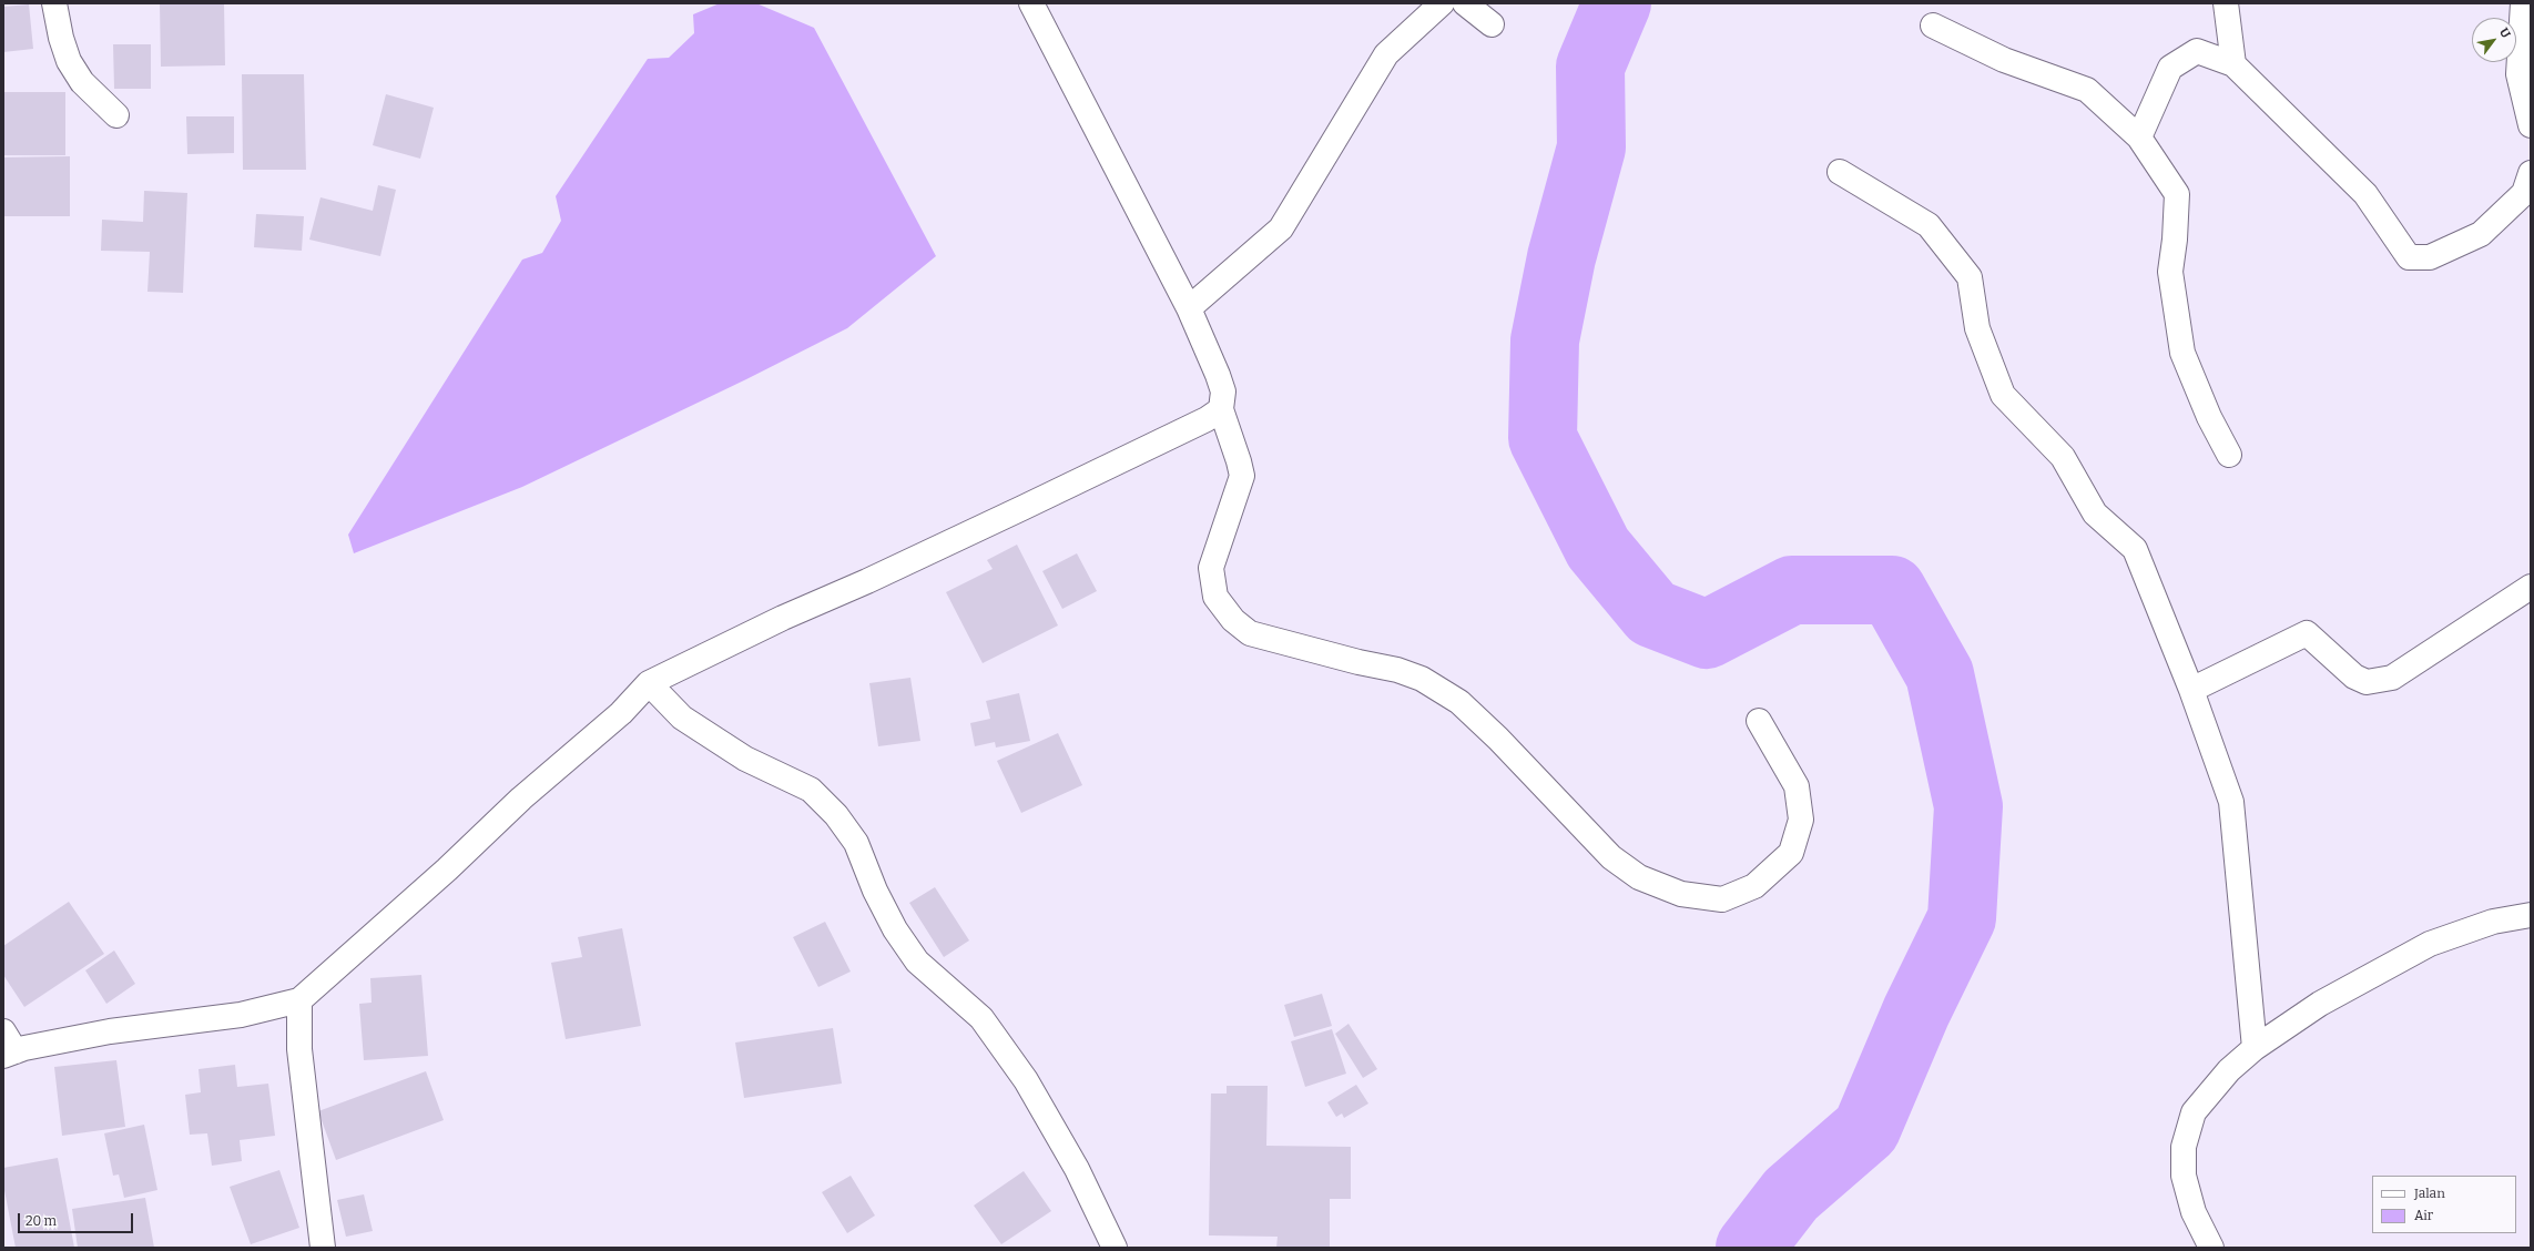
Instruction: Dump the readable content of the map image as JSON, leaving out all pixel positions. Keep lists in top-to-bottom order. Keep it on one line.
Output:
{"legend":["Jalan","Air"],"scale_bar":"20 m","north":"top right"}
